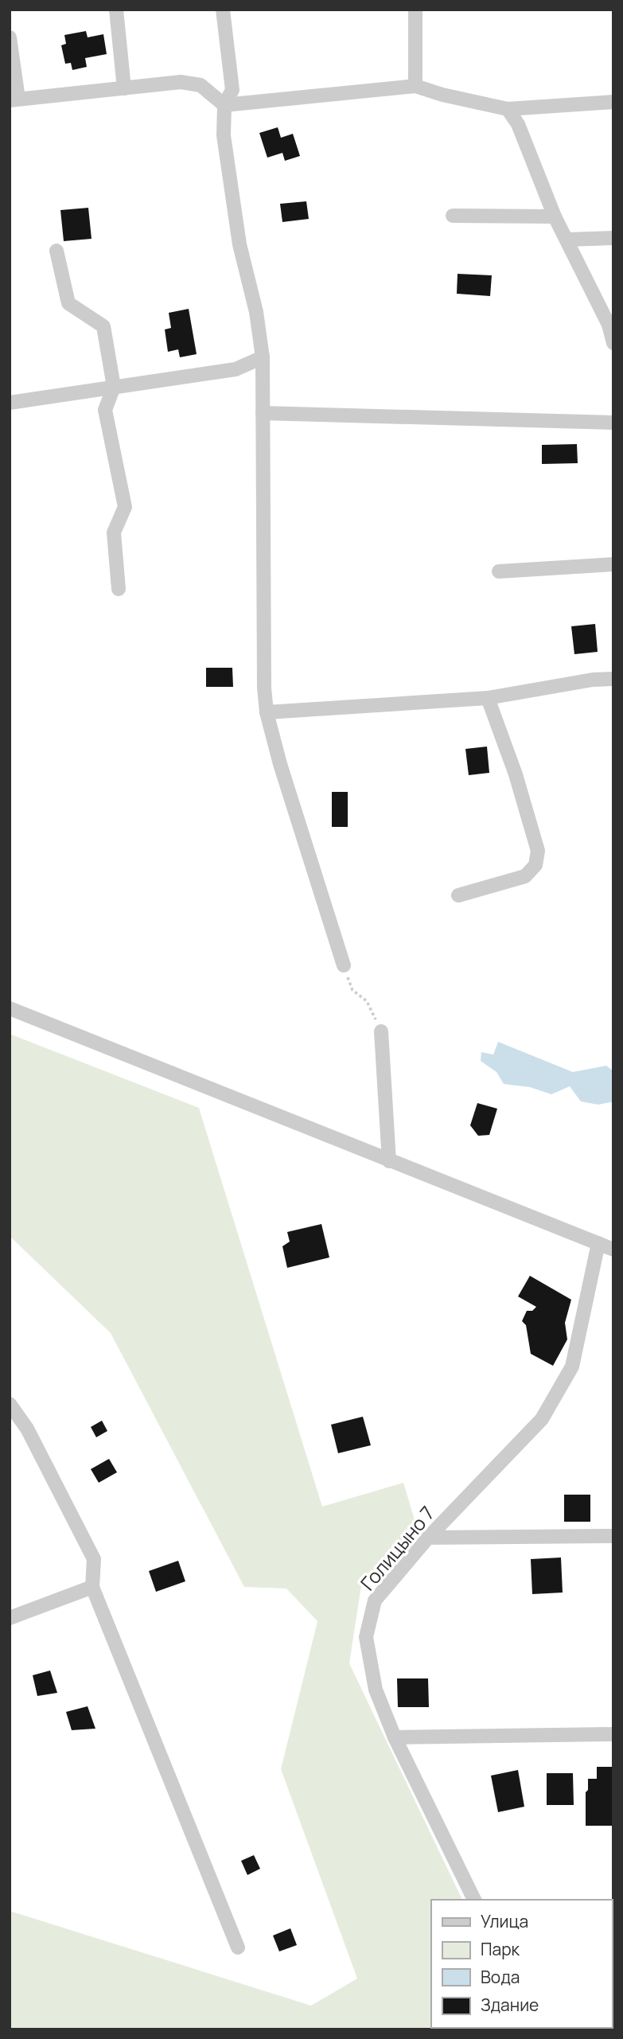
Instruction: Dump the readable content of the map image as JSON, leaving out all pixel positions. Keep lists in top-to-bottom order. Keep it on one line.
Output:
{"streets":{"street":["Голицыно 7"]},"legend":["Улица","Парк","Вода","Здание"]}
